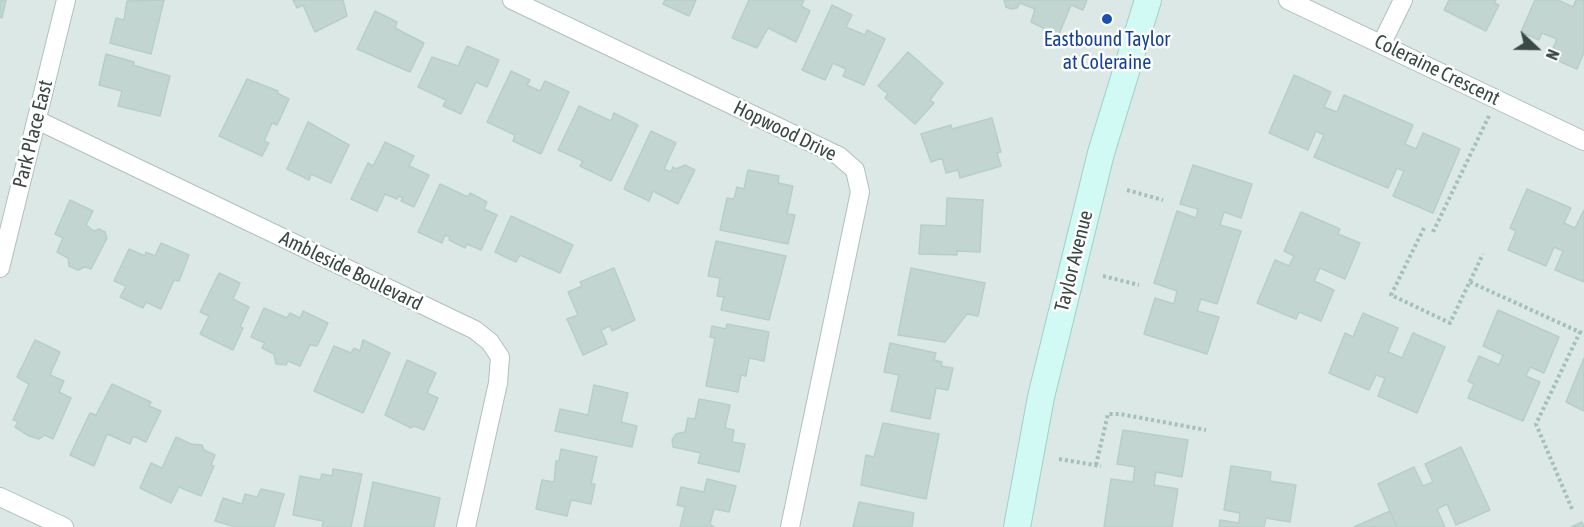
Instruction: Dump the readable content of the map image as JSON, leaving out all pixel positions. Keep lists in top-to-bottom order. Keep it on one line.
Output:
{"streets":{"street":["Coleraine Crescent","Hopwood Drive","Park Place East","Taylor Avenue","Ambleside Boulevard"]},"crossings":[["Park Place East","Ambleside Boulevard"]],"places":["Eastbound Taylor at Coleraine"],"north":"right"}
